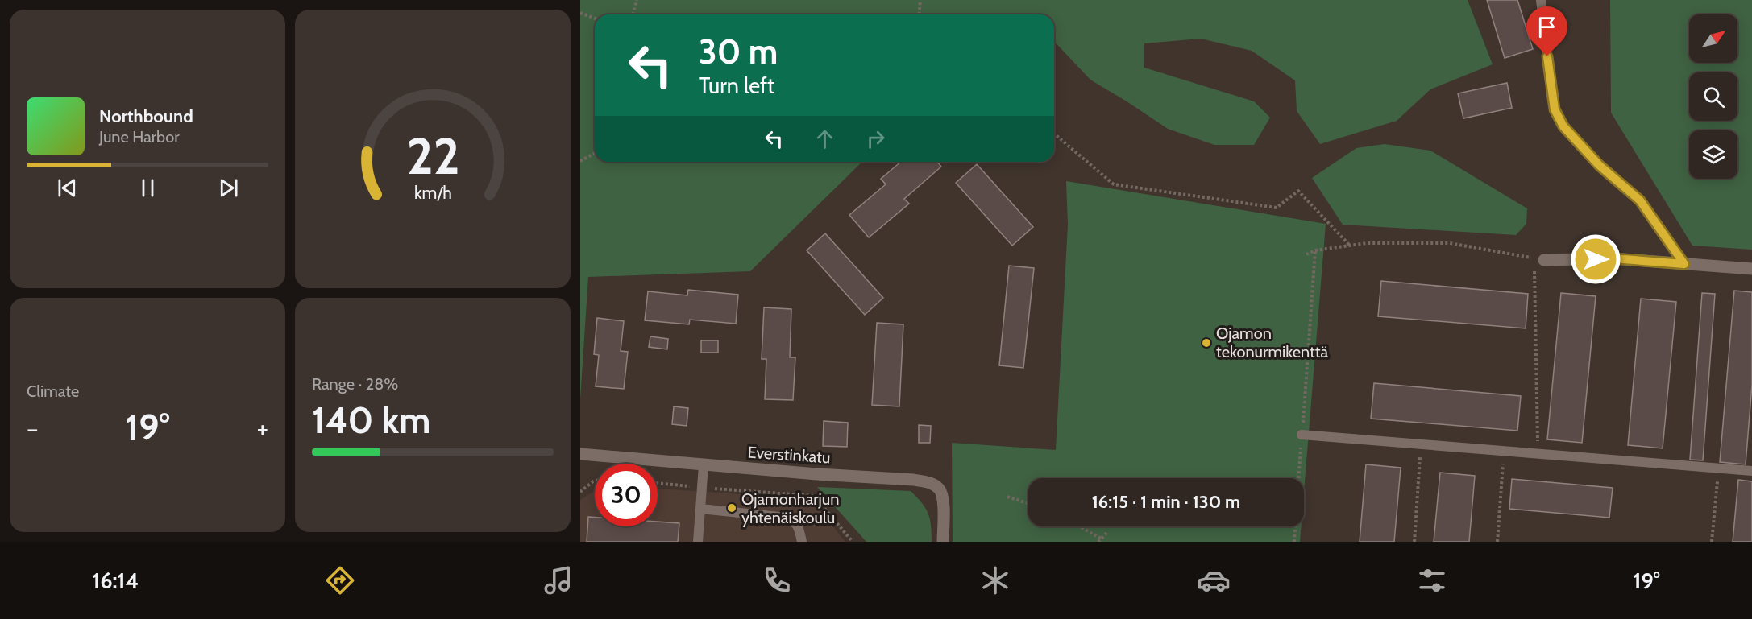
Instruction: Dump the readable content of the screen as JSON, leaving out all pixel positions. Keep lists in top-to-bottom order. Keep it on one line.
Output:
{"streets":{"street":["Everstinkatu"]},"places":["Ojamon tekonurmikenttä","Ojamonharjun yhtenäiskoulu"],"north":"top right","page":{"turn":["30 m","Turn left"],"song":["Northbound","June Harbor"],"tile":["Climate",["Range · 28%","140 km"]],"heat":["−","19°","+"],"limit":"30","trip":"16:15 · 1 min · 130 m","tabs":["16:14","19°"],"gauge":["22","km/h"]}}
